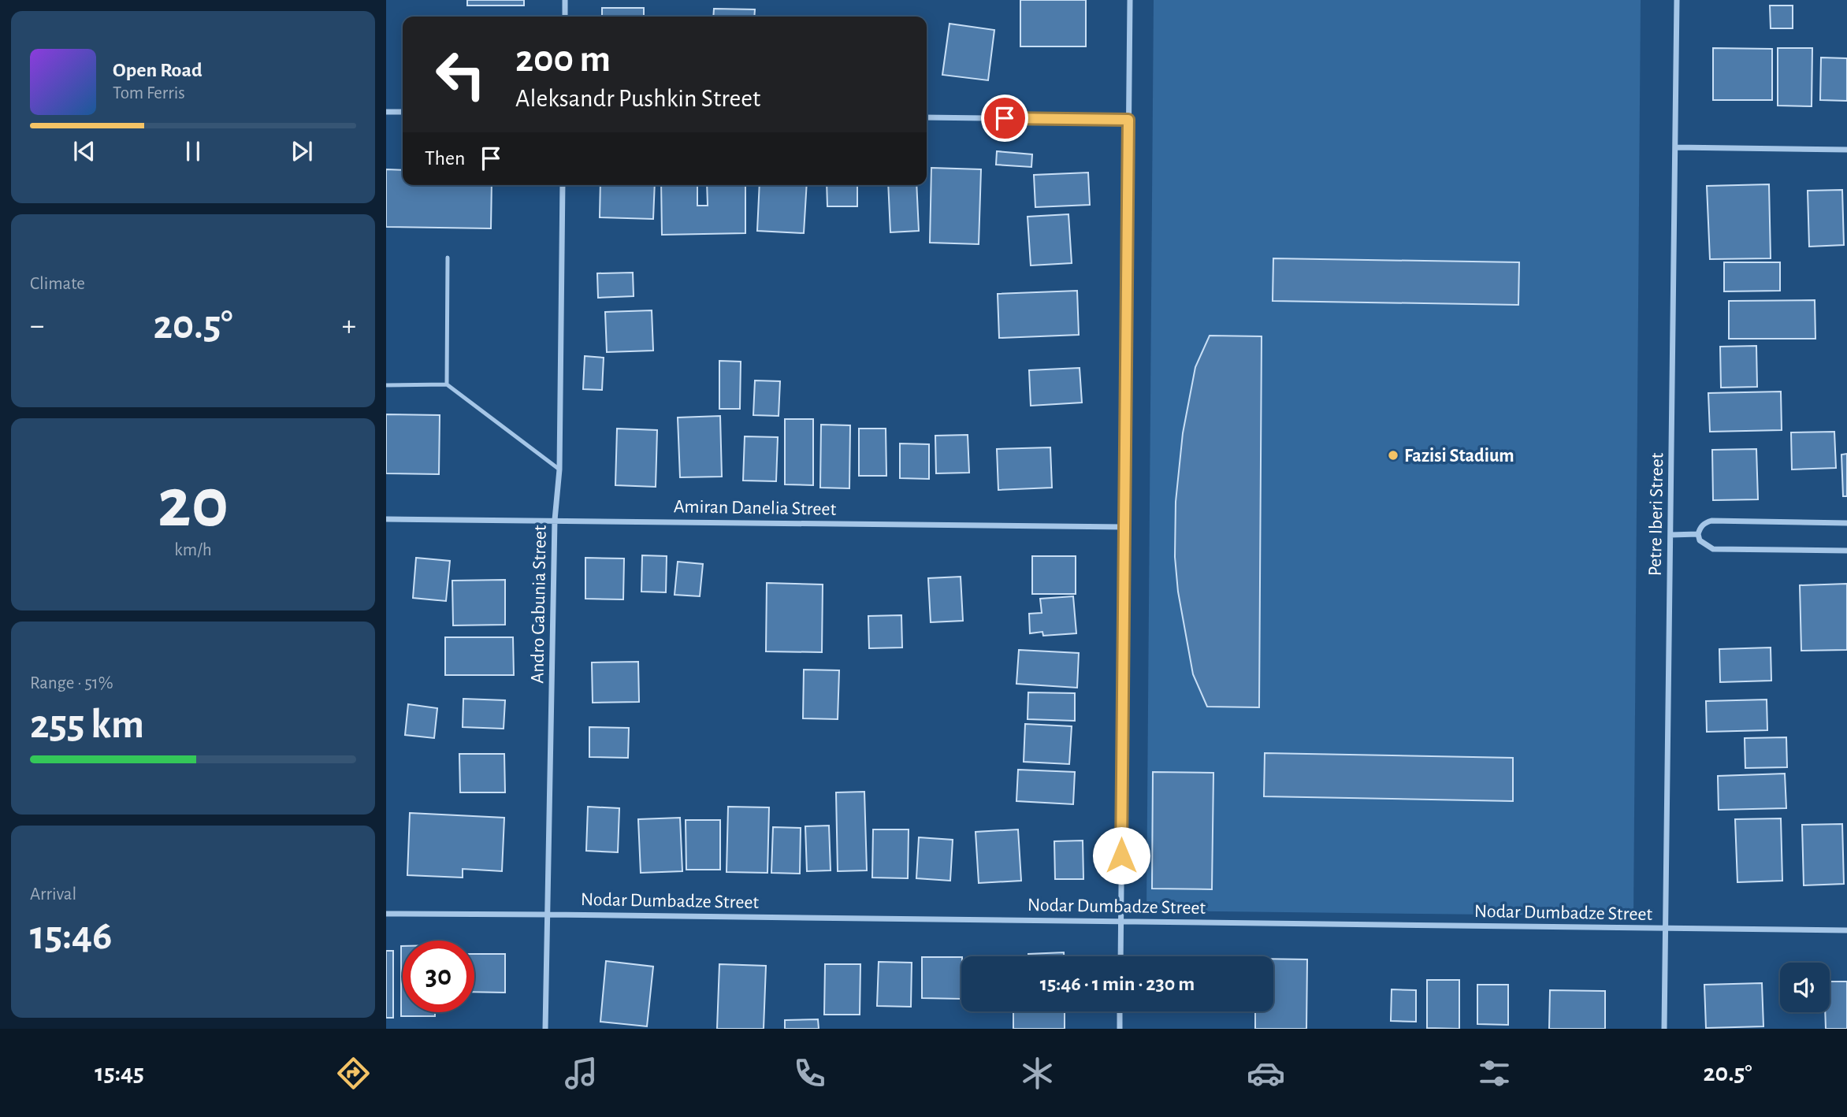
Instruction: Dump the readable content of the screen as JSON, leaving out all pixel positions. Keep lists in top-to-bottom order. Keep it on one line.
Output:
{"streets":{"street":["Amiran Danelia Street","Petre Iberi Street","Andro Gabunia Street","Nodar Dumbadze Street"]},"crossings":[["Amiran Danelia Street","Andro Gabunia Street"],["Petre Iberi Street","Nodar Dumbadze Street"],["Andro Gabunia Street","Nodar Dumbadze Street"]],"places":["Fazisi Stadium"],"page":{"turn":["200 m","Aleksandr Pushkin Street"],"song":["Open Road","Tom Ferris"],"then":"Then","tile":["Climate",["20","km/h"],["Range · 51%","255 km"],["Arrival","15:46"]],"heat":["−","20.5°","+"],"limit":"30","trip":"15:46 · 1 min · 230 m","tabs":["15:45","20.5°"]}}
